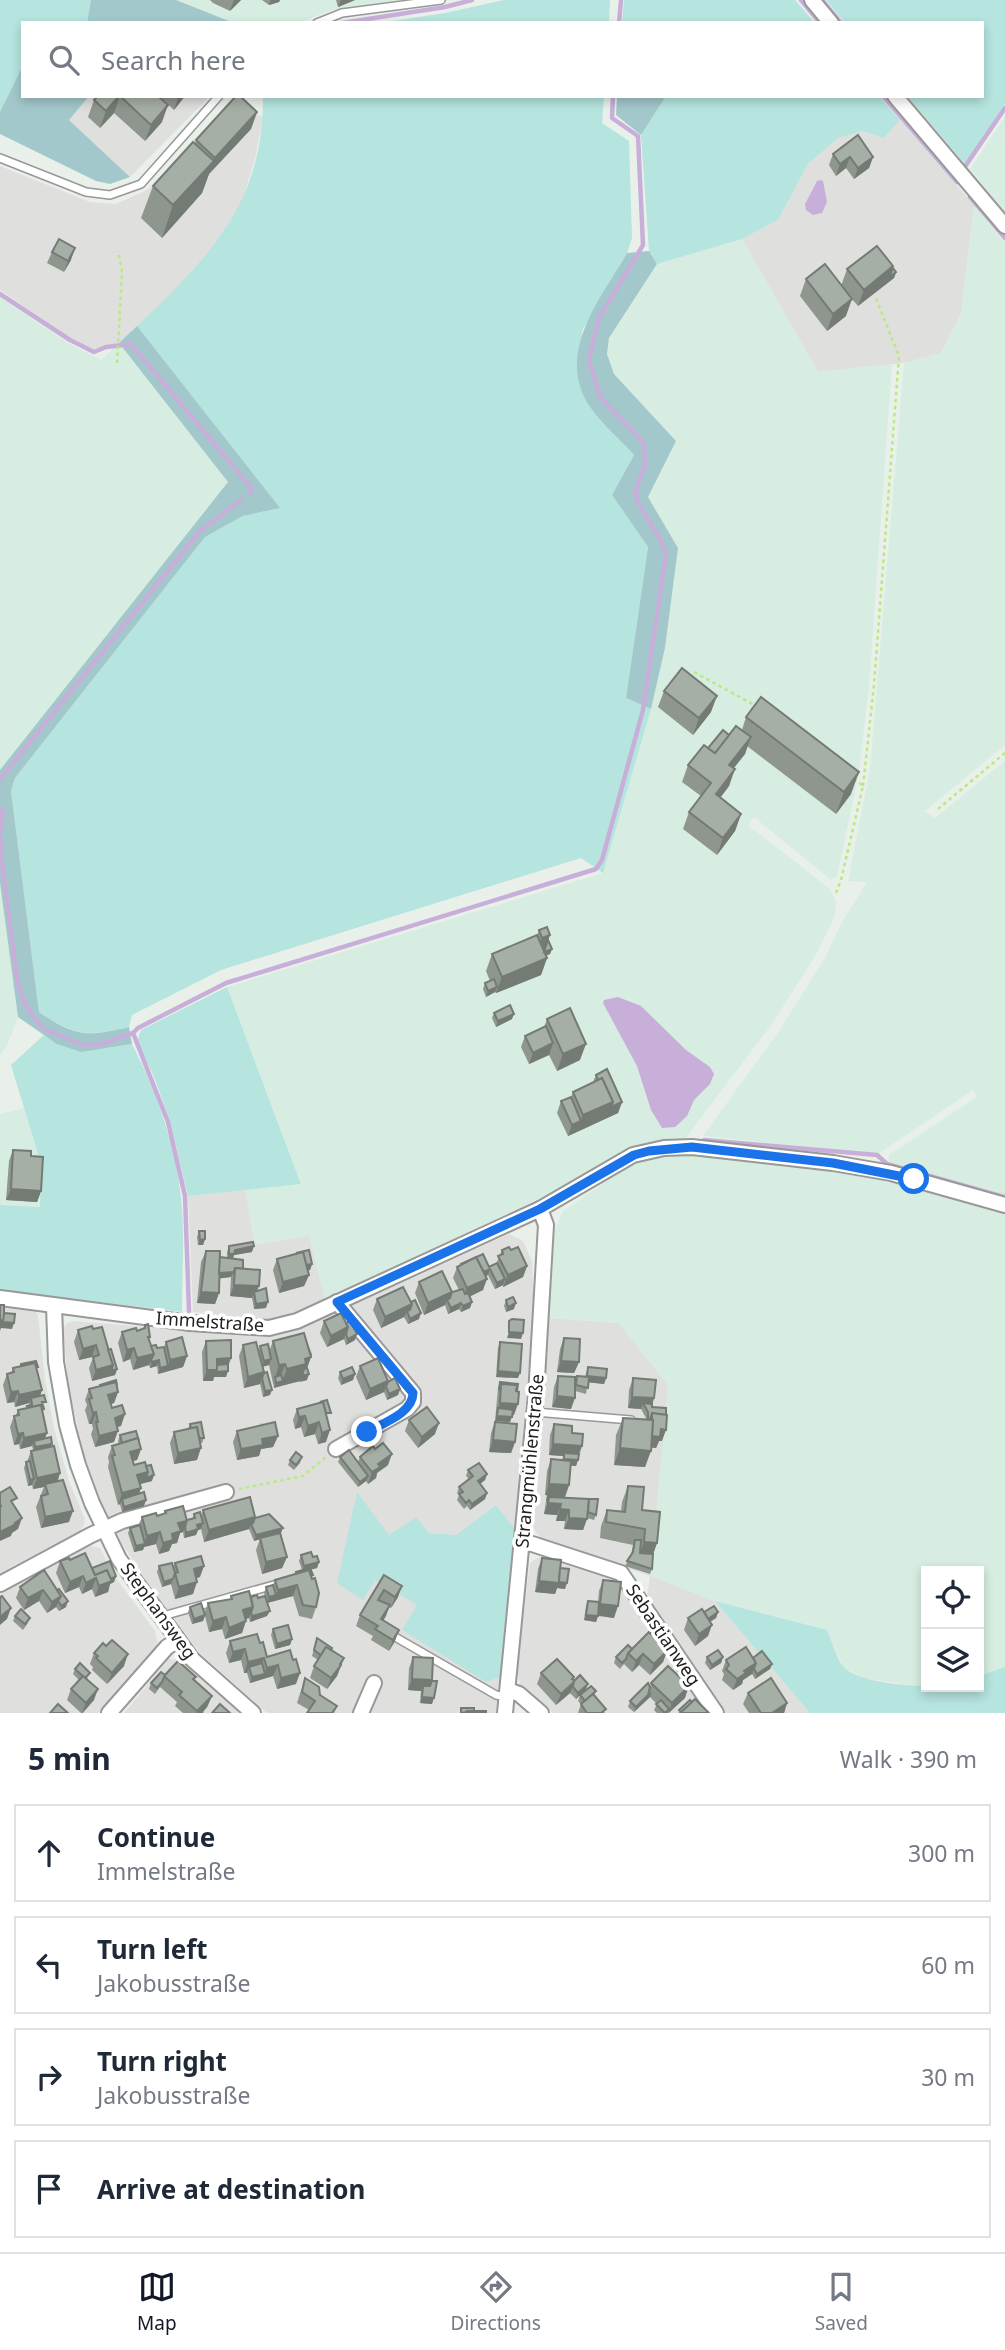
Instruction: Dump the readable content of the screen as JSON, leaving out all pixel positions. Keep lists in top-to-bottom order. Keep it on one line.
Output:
{"streets":{"street":["Immelstraße","Strangmühlenstraße","Stephansweg","Sebastianweg"]},"crossings":[["Immelstraße","Strangmühlenstraße"],["Immelstraße","Stephansweg"],["Strangmühlenstraße","Sebastianweg"]],"page":{"search":"Search here","heading":["5 min","Walk · 390 m"],"list":[["Continue","Immelstraße","300 m"],["Turn left","Jakobusstraße","60 m"],["Turn right","Jakobusstraße","30 m"],"Arrive at destination"],"nav":["Map","Directions","Saved"]}}
